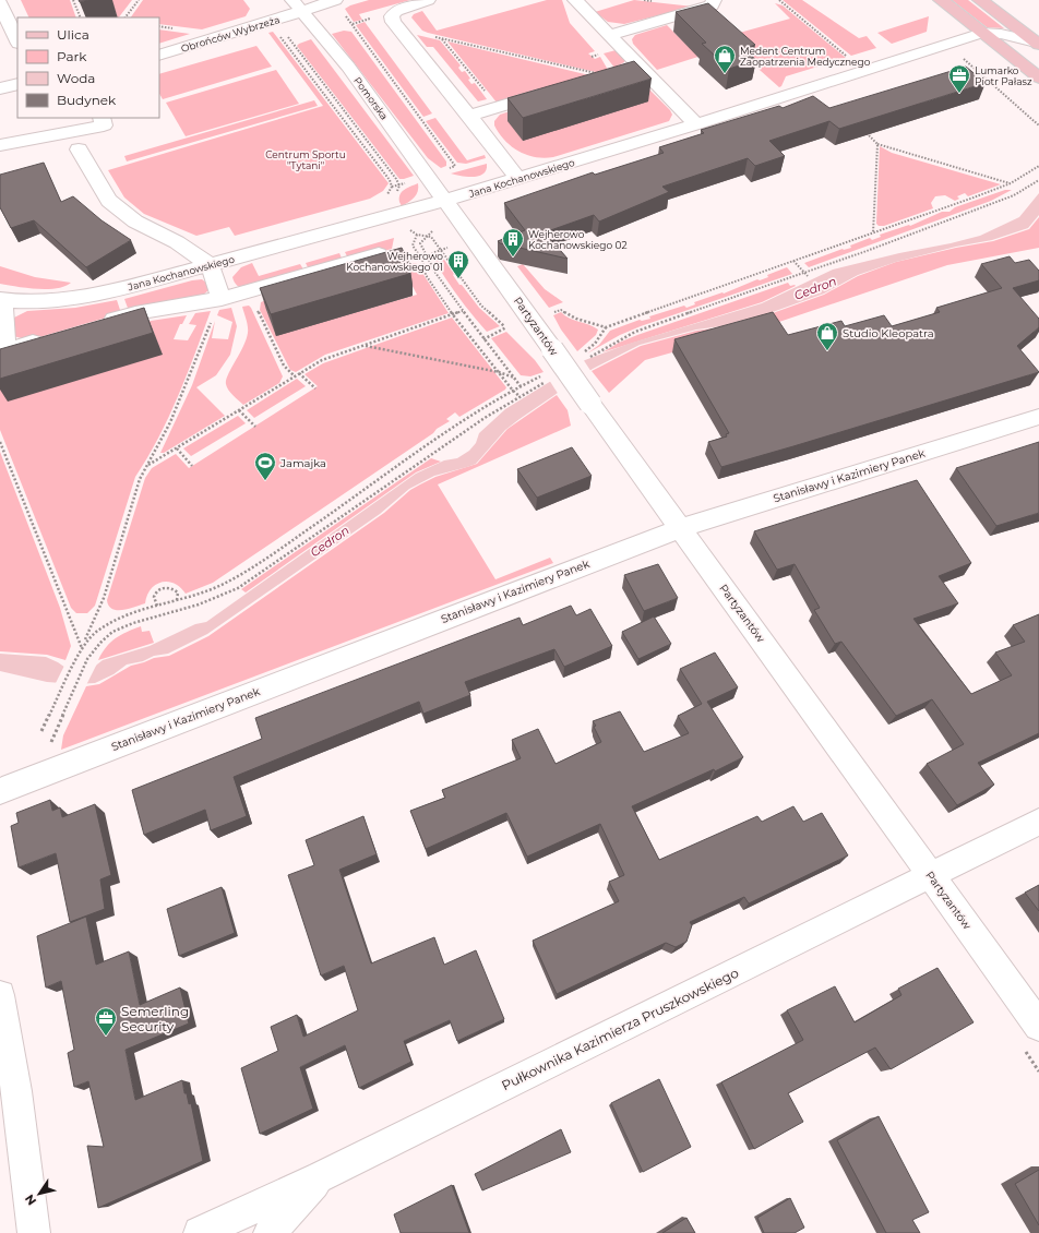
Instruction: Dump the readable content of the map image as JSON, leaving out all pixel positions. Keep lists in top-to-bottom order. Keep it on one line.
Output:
{"streets":{"street":["Obrońców Wybrzeża","Pomorska","Jana Kochanowskiego","Partyzantów","Stanisławy i Kazimiery Panek","Pułkownika Kazimierza Pruszkowskiego"]},"crossings":[["Obrońców Wybrzeża","Pomorska"],["Pomorska","Jana Kochanowskiego"],["Pomorska","Partyzantów"],["Jana Kochanowskiego","Partyzantów"],["Partyzantów","Stanisławy i Kazimiery Panek"],["Partyzantów","Pułkownika Kazimierza Pruszkowskiego"]],"water":["Cedron"],"parks":["Centrum Sportu \"Tytani\""],"places":{"shop":["Medent Centrum Zaopatrzenia Medycznego","Studio Kleopatra"],"office":["Lumarko Piotr Pałasz","Semerling Security"],"building":["Wejherowo Kochanowskiego 02","Wejherowo Kochanowskiego 01"],"sports":["Jamajka"]},"legend":["Ulica","Park","Woda","Budynek"],"north":"bottom left"}
